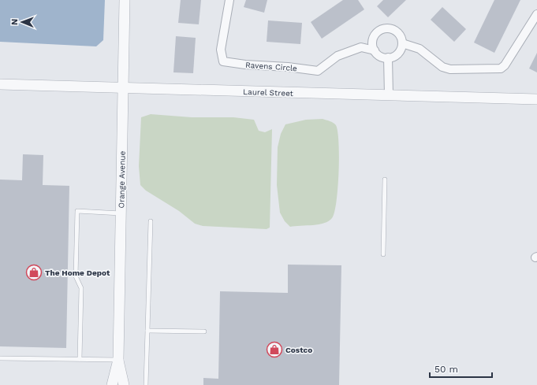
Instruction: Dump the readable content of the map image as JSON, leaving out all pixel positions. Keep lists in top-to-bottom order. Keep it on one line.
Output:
{"streets":{"street":["Ravens Circle","Laurel Street","Orange Avenue"]},"crossings":[["Laurel Street","Orange Avenue"]],"places":{"shop":["The Home Depot","Costco"]},"scale_bar":"50 m","north":"left"}
